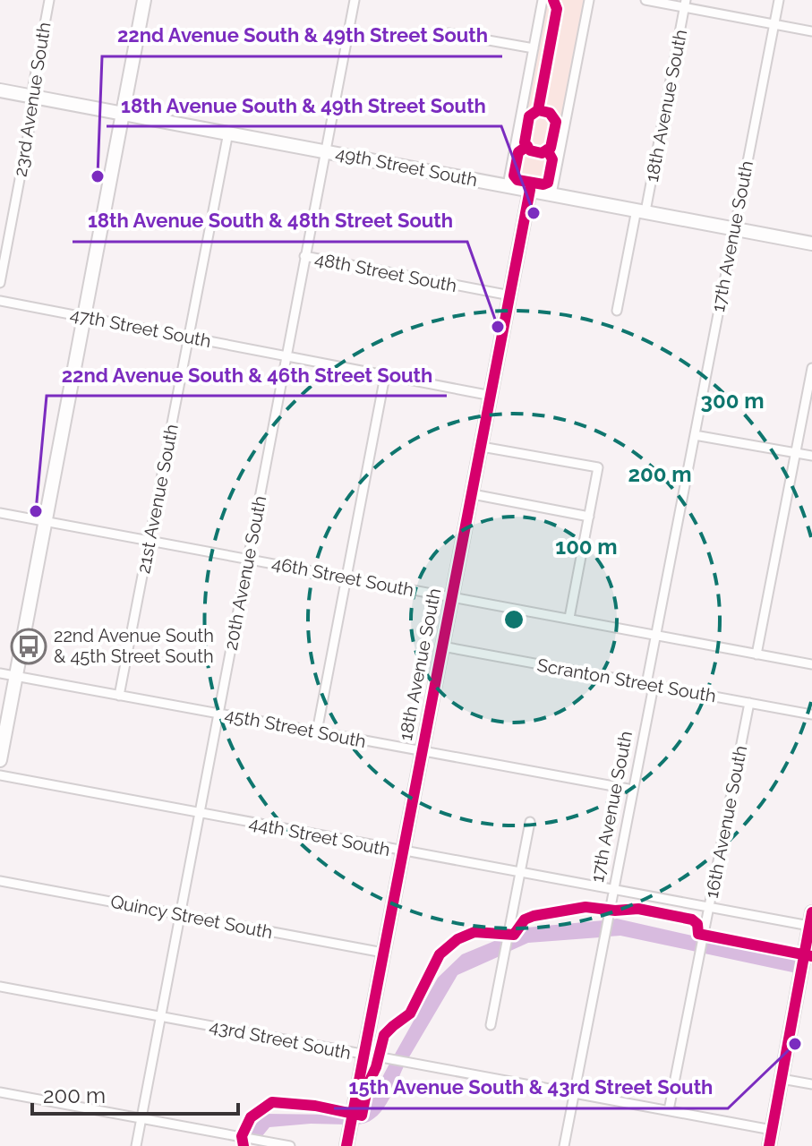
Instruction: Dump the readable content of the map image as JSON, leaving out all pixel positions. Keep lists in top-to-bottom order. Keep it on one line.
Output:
{"streets":{"main road":["18th Avenue South","49th Street South"],"street":["23rd Avenue South","17th Avenue South","48th Street South","47th Street South","21st Avenue South","20th Avenue South","46th Street South","Scranton Street South","45th Street South","16th Avenue South","44th Street South","Quincy Street South","43rd Street South"]},"crossings":[["23rd Avenue South","49th Street South"],["18th Avenue South","49th Street South"],["18th Avenue South","48th Street South"],["18th Avenue South","47th Street South"],["18th Avenue South","46th Street South"],["18th Avenue South","Scranton Street South"],["18th Avenue South","45th Street South"],["18th Avenue South","44th Street South"],["18th Avenue South","Quincy Street South"],["18th Avenue South","43rd Street South"],["49th Street South","17th Avenue South"],["49th Street South","21st Avenue South"],["49th Street South","20th Avenue South"],["17th Avenue South","46th Street South"],["17th Avenue South","Scranton Street South"],["17th Avenue South","45th Street South"],["17th Avenue South","44th Street South"],["17th Avenue South","43rd Street South"],["48th Street South","20th Avenue South"],["47th Street South","21st Avenue South"],["47th Street South","20th Avenue South"],["21st Avenue South","46th Street South"],["21st Avenue South","45th Street South"],["20th Avenue South","46th Street South"],["20th Avenue South","45th Street South"],["20th Avenue South","44th Street South"],["20th Avenue South","Quincy Street South"],["20th Avenue South","43rd Street South"],["Scranton Street South","16th Avenue South"],["16th Avenue South","44th Street South"],["16th Avenue South","43rd Street South"]],"places":{"other":["22nd Avenue South & 49th Street South","18th Avenue South & 49th Street South","18th Avenue South & 48th Street South","22nd Avenue South & 46th Street South","15th Avenue South & 43rd Street South"],"bus stop":["22nd Avenue South & 45th Street South"]},"scale_bar":"200 m","rings":["300 m","200 m","100 m"]}
